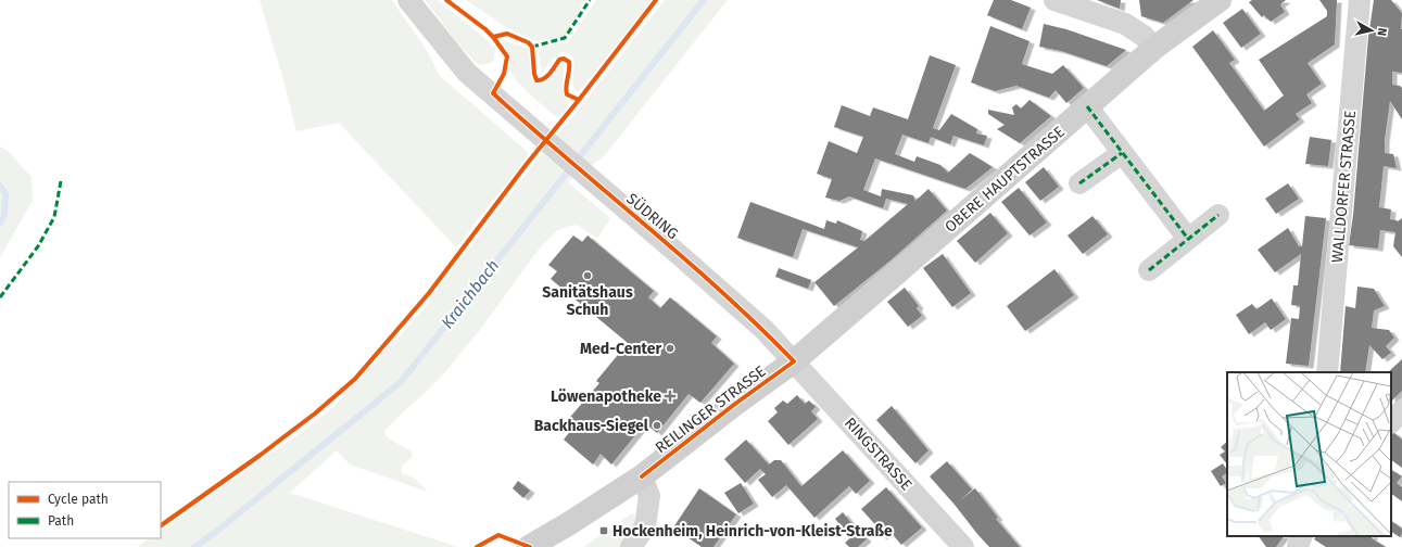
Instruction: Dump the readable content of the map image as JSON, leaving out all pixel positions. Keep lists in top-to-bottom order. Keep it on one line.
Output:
{"streets":{"main road":["OBERE HAUPTSTRASSE","REILINGER STRASSE"],"street":["WALLDORFER STRASSE","SÜDRING","RINGSTRASSE"]},"crossings":[["OBERE HAUPTSTRASSE","SÜDRING"],["OBERE HAUPTSTRASSE","REILINGER STRASSE"],["OBERE HAUPTSTRASSE","RINGSTRASSE"],["SÜDRING","REILINGER STRASSE"],["SÜDRING","RINGSTRASSE"],["REILINGER STRASSE","RINGSTRASSE"]],"water":["Kraichbach"],"places":{"other":["Sanitätshaus Schuh","Med-Center","Backhaus-Siegel"],"health":["Löwenapotheke"],"transit":["Hockenheim, Heinrich-von-Kleist-Straße"]},"legend":["Cycle path","Path"],"north":"right"}
